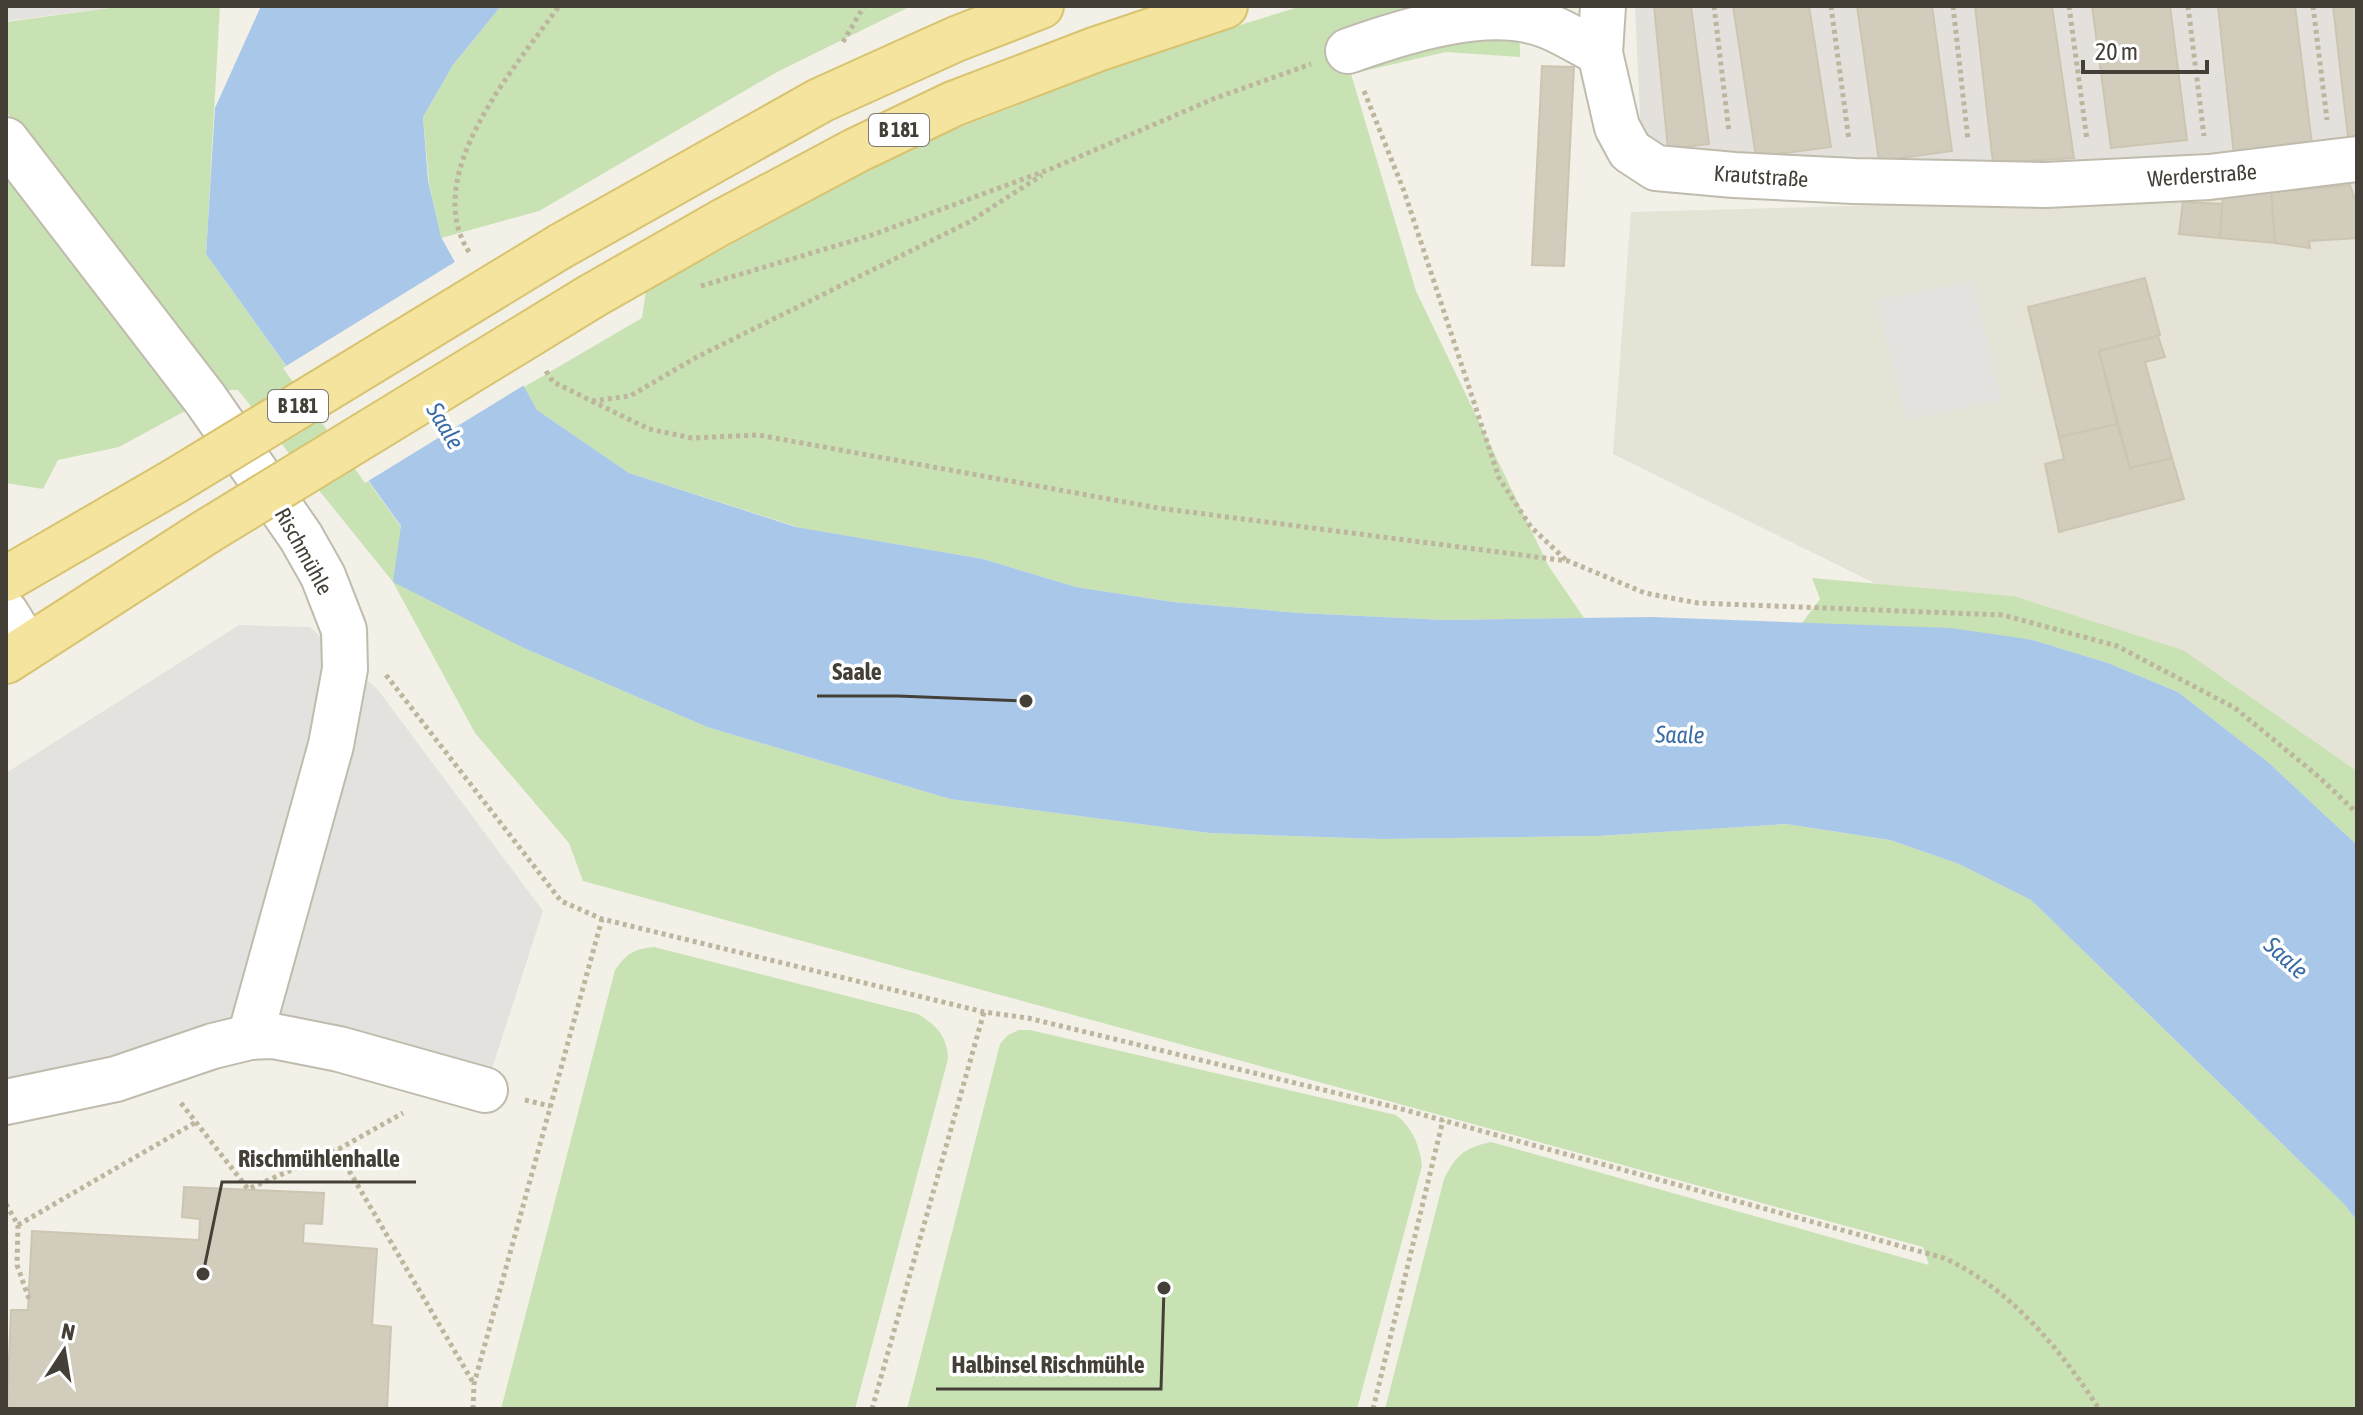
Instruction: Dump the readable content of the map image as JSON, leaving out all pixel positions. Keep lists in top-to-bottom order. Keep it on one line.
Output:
{"streets":{"main road":["B 181"],"street":["Werderstraße","Krautstraße","Rischmühle"]},"crossings":[["Werderstraße","Krautstraße"]],"water":["Saale"],"places":["Saale","Rischmühlenhalle","Halbinsel Rischmühle"],"scale_bar":"20 m","north":"top"}
